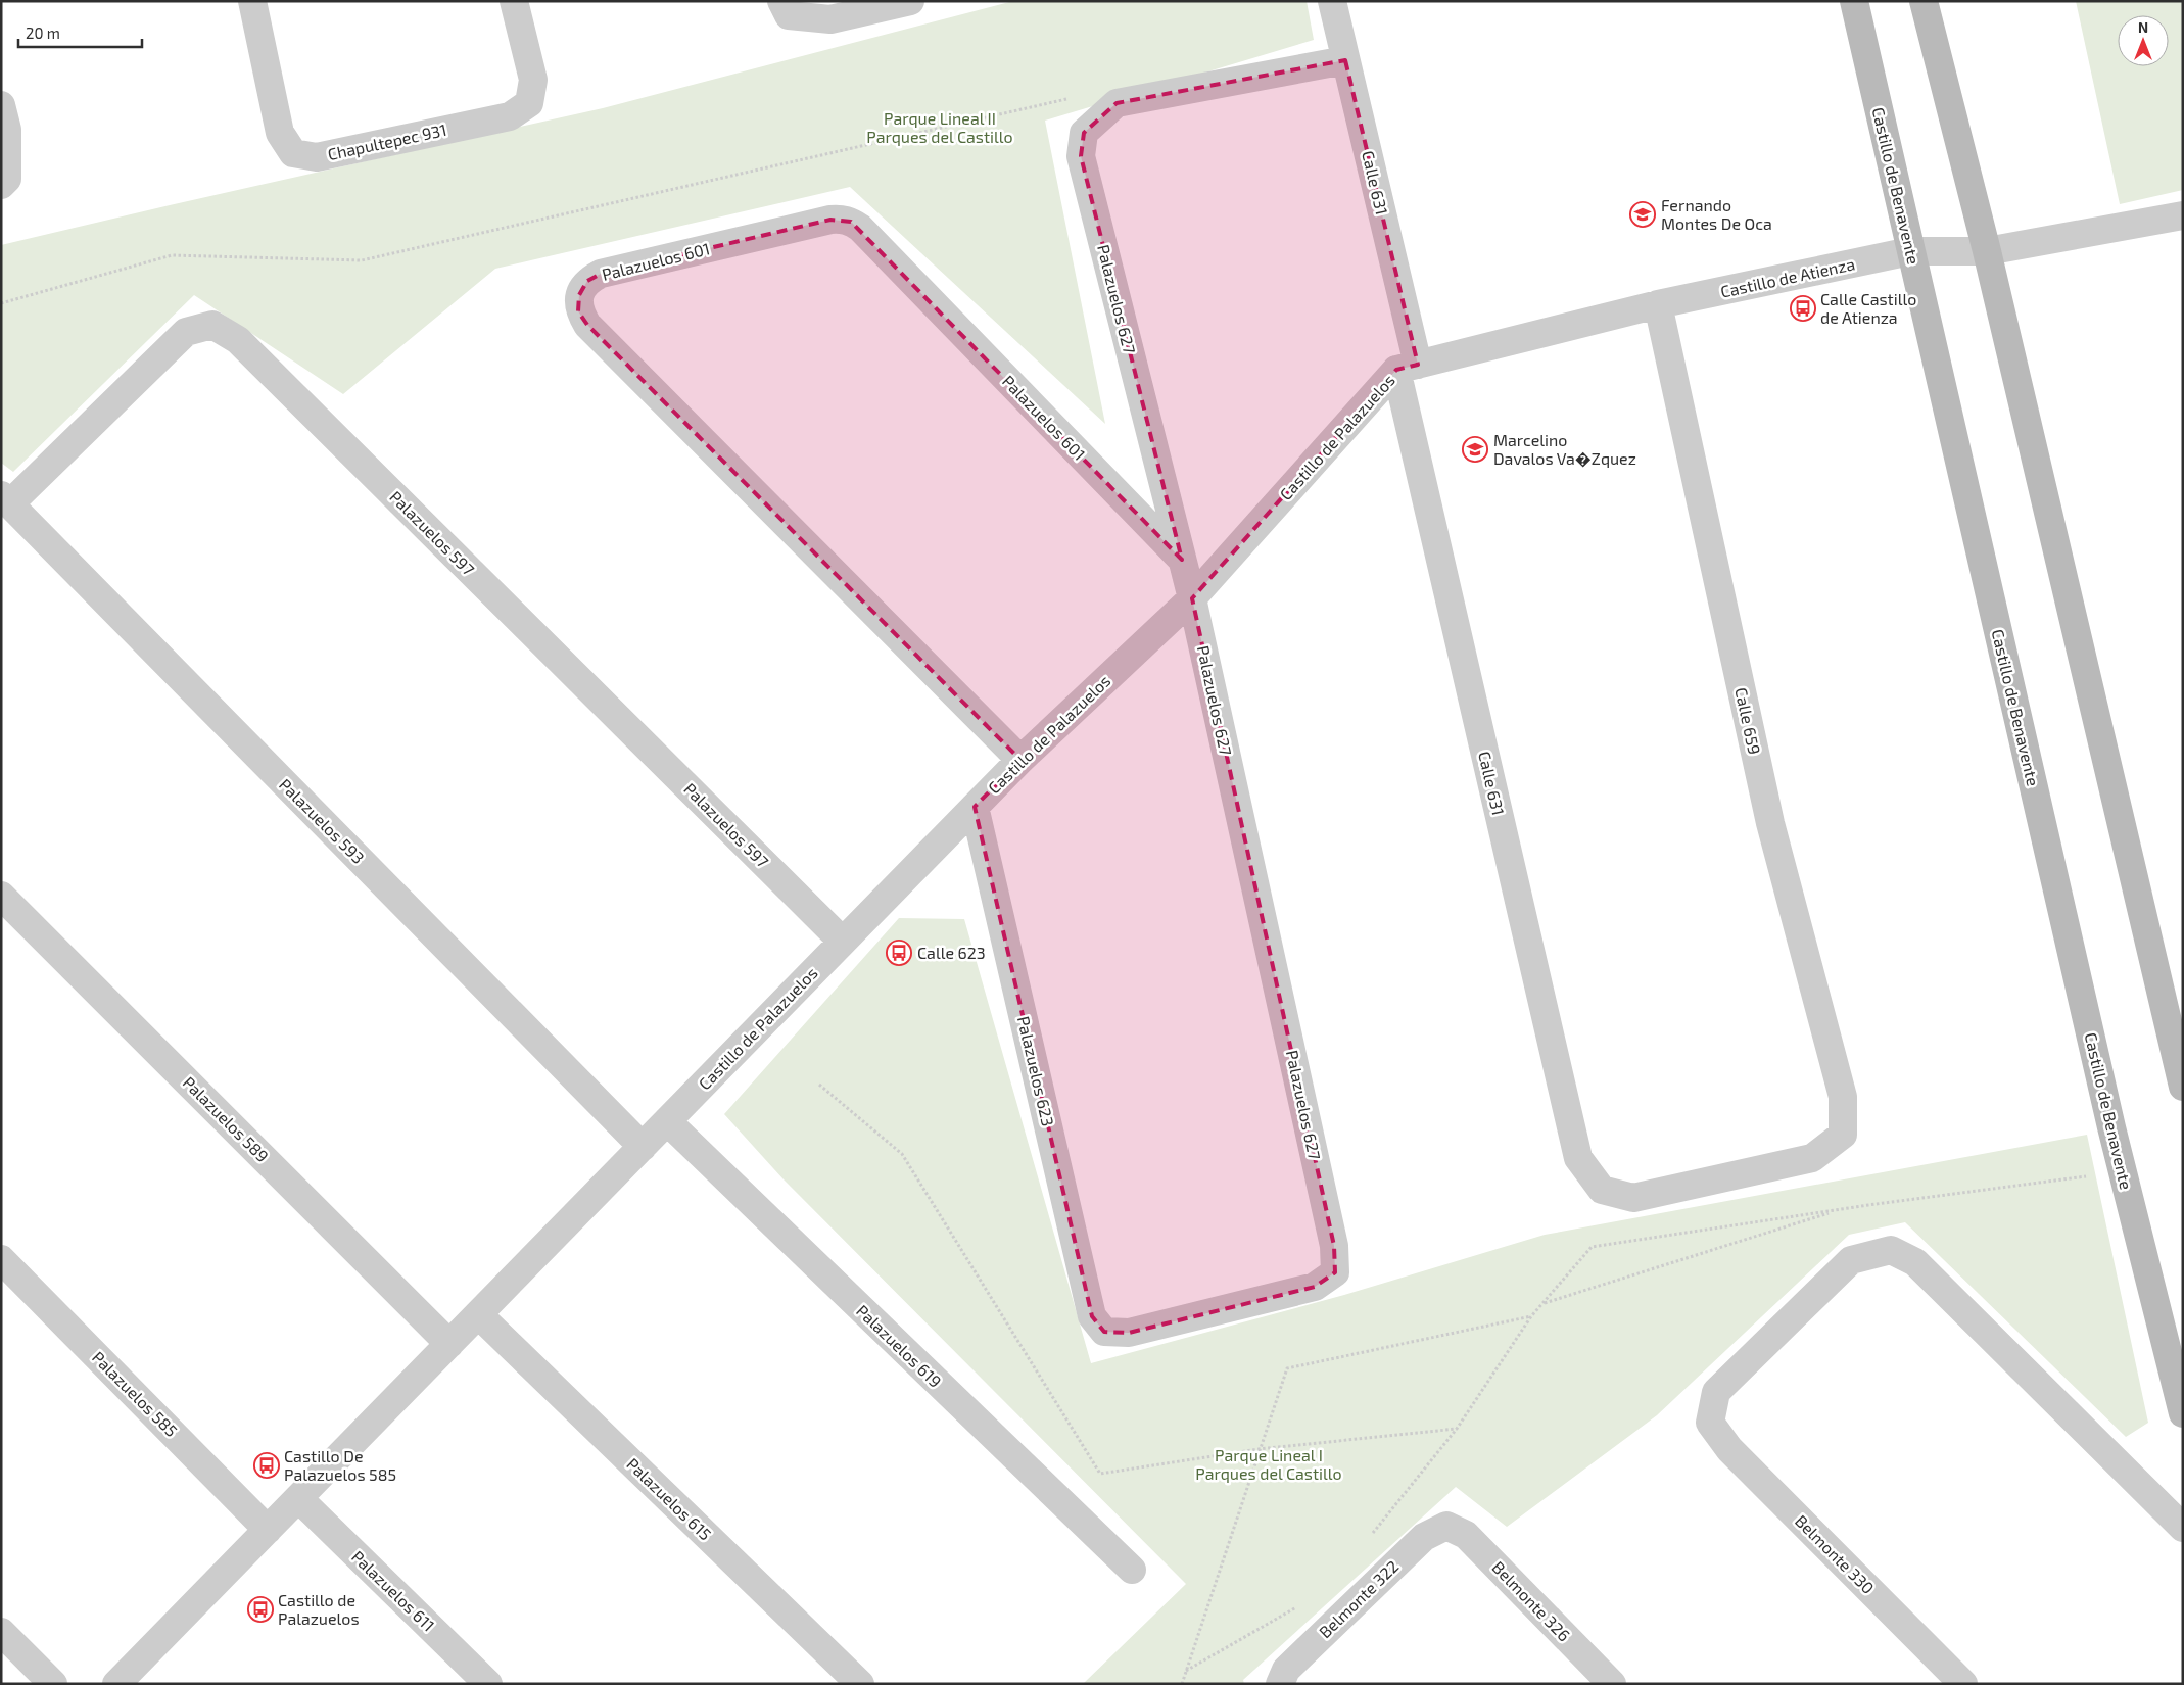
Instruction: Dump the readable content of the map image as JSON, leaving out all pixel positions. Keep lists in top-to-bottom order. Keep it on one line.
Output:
{"streets":{"street":["Chapultepec 931","Calle 631","Castillo de Benavente","Palazuelos 601","Castillo de Atienza","Palazuelos 627","Castillo de Palazuelos","Palazuelos 597","Calle 659","Palazuelos 593","Palazuelos 623","Palazuelos 589","Palazuelos 619","Palazuelos 585","Palazuelos 615","Belmonte 330","Palazuelos 611","Belmonte 322","Belmonte 326"]},"crossings":[["Calle 631","Castillo de Atienza"],["Calle 631","Palazuelos 627"],["Calle 631","Castillo de Palazuelos"],["Calle 631","Calle 659"],["Castillo de Benavente","Castillo de Atienza"],["Palazuelos 601","Palazuelos 627"],["Palazuelos 601","Castillo de Palazuelos"],["Castillo de Atienza","Castillo de Palazuelos"],["Castillo de Atienza","Calle 659"],["Palazuelos 627","Castillo de Palazuelos"],["Palazuelos 627","Palazuelos 623"],["Castillo de Palazuelos","Palazuelos 597"],["Castillo de Palazuelos","Palazuelos 593"],["Castillo de Palazuelos","Palazuelos 623"],["Castillo de Palazuelos","Palazuelos 589"],["Castillo de Palazuelos","Palazuelos 619"],["Castillo de Palazuelos","Palazuelos 585"],["Castillo de Palazuelos","Palazuelos 615"],["Castillo de Palazuelos","Palazuelos 611"],["Palazuelos 597","Palazuelos 593"],["Belmonte 322","Belmonte 326"]],"parks":["Parque Lineal II Parques del Castillo","Parque Lineal I Parques del Castillo"],"places":{"school or university":["Fernando Montes De Oca","Marcelino Davalos Va�Zquez"],"bus stop":["Calle Castillo de Atienza","Calle 623","Castillo De Palazuelos 585","Castillo de Palazuelos"]},"scale_bar":"20 m","north":"top"}
